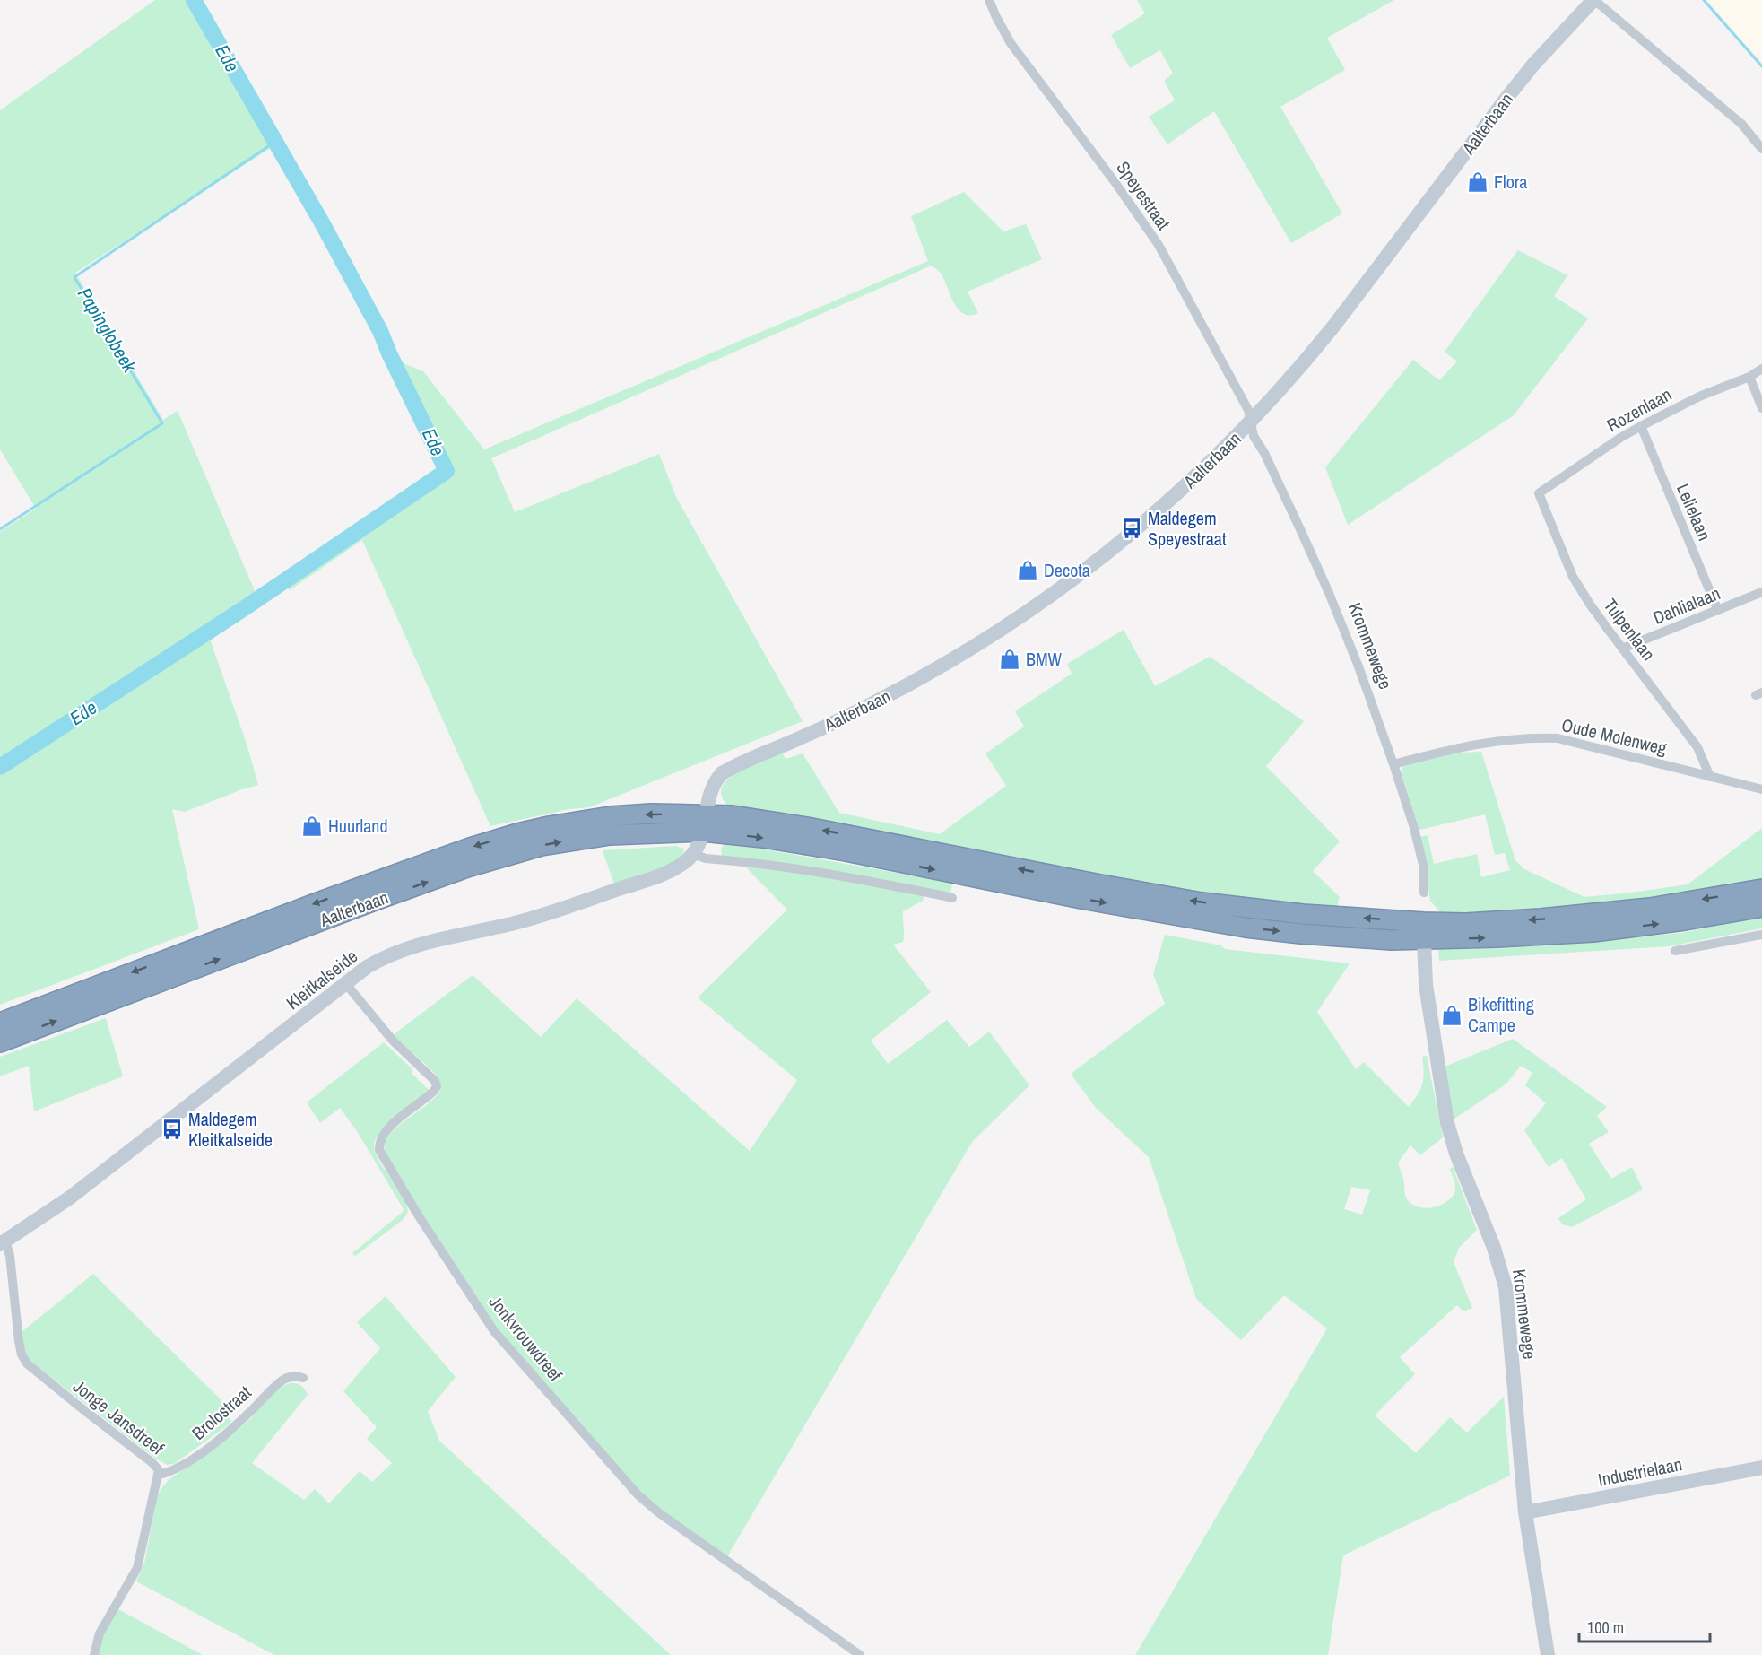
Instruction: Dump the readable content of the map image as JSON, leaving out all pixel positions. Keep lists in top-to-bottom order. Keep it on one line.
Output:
{"streets":{"highway":["Aalterbaan"],"street":["Speyestraat","Rozenlaan","Lelielaan","Dahlialaan","Tulpenlaan","Krommewege","Oude Molenweg","Kleitkalseide","Jonkvrouwdreef","Brolostraat","Jonge Jansdreef","Industrielaan"]},"crossings":[["Aalterbaan","Speyestraat"],["Aalterbaan","Krommewege"],["Aalterbaan","Kleitkalseide"],["Speyestraat","Krommewege"],["Rozenlaan","Lelielaan"],["Rozenlaan","Tulpenlaan"],["Lelielaan","Dahlialaan"],["Dahlialaan","Tulpenlaan"],["Tulpenlaan","Oude Molenweg"],["Krommewege","Oude Molenweg"],["Krommewege","Industrielaan"],["Kleitkalseide","Jonkvrouwdreef"],["Kleitkalseide","Jonge Jansdreef"],["Brolostraat","Jonge Jansdreef"]],"water":["Ede","Papinglobeek"],"places":{"shop":["Flora","Decota","BMW","Huurland","Bikefitting Campe"],"bus stop":["Maldegem Speyestraat","Maldegem Kleitkalseide"]},"scale_bar":"100 m"}
